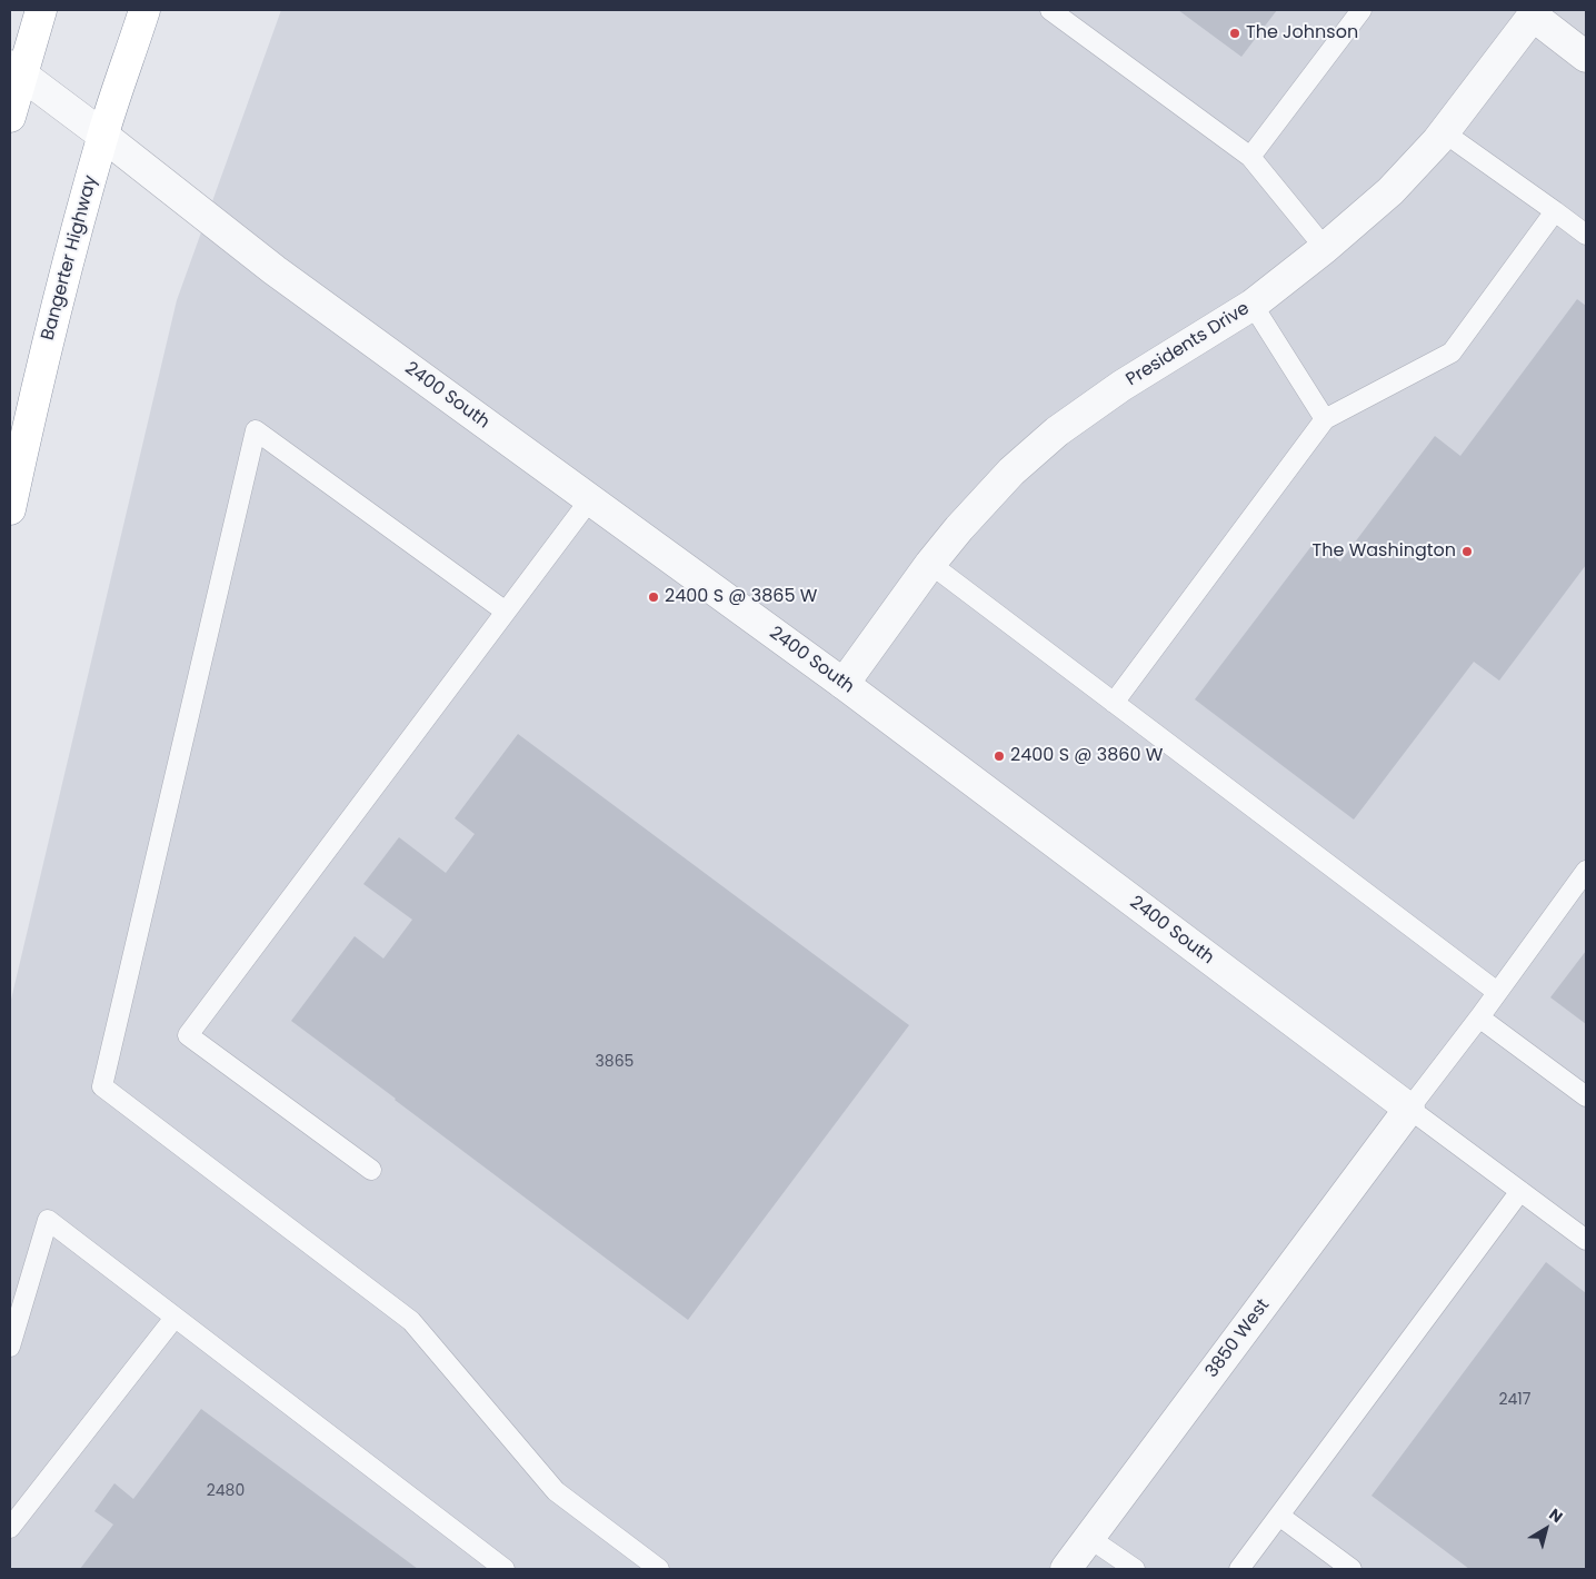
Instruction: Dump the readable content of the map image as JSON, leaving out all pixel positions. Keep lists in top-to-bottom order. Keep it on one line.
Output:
{"streets":{"highway":["Bangerter Highway"],"street":["Presidents Drive","2400 South","3850 West"]},"crossings":[["Bangerter Highway","2400 South"],["Presidents Drive","2400 South"],["2400 South","3850 West"]],"places":["The Johnson","The Washington","2400 S @ 3865 W","2400 S @ 3860 W"],"house_numbers":["3865","2417","2480"],"north":"top right"}
